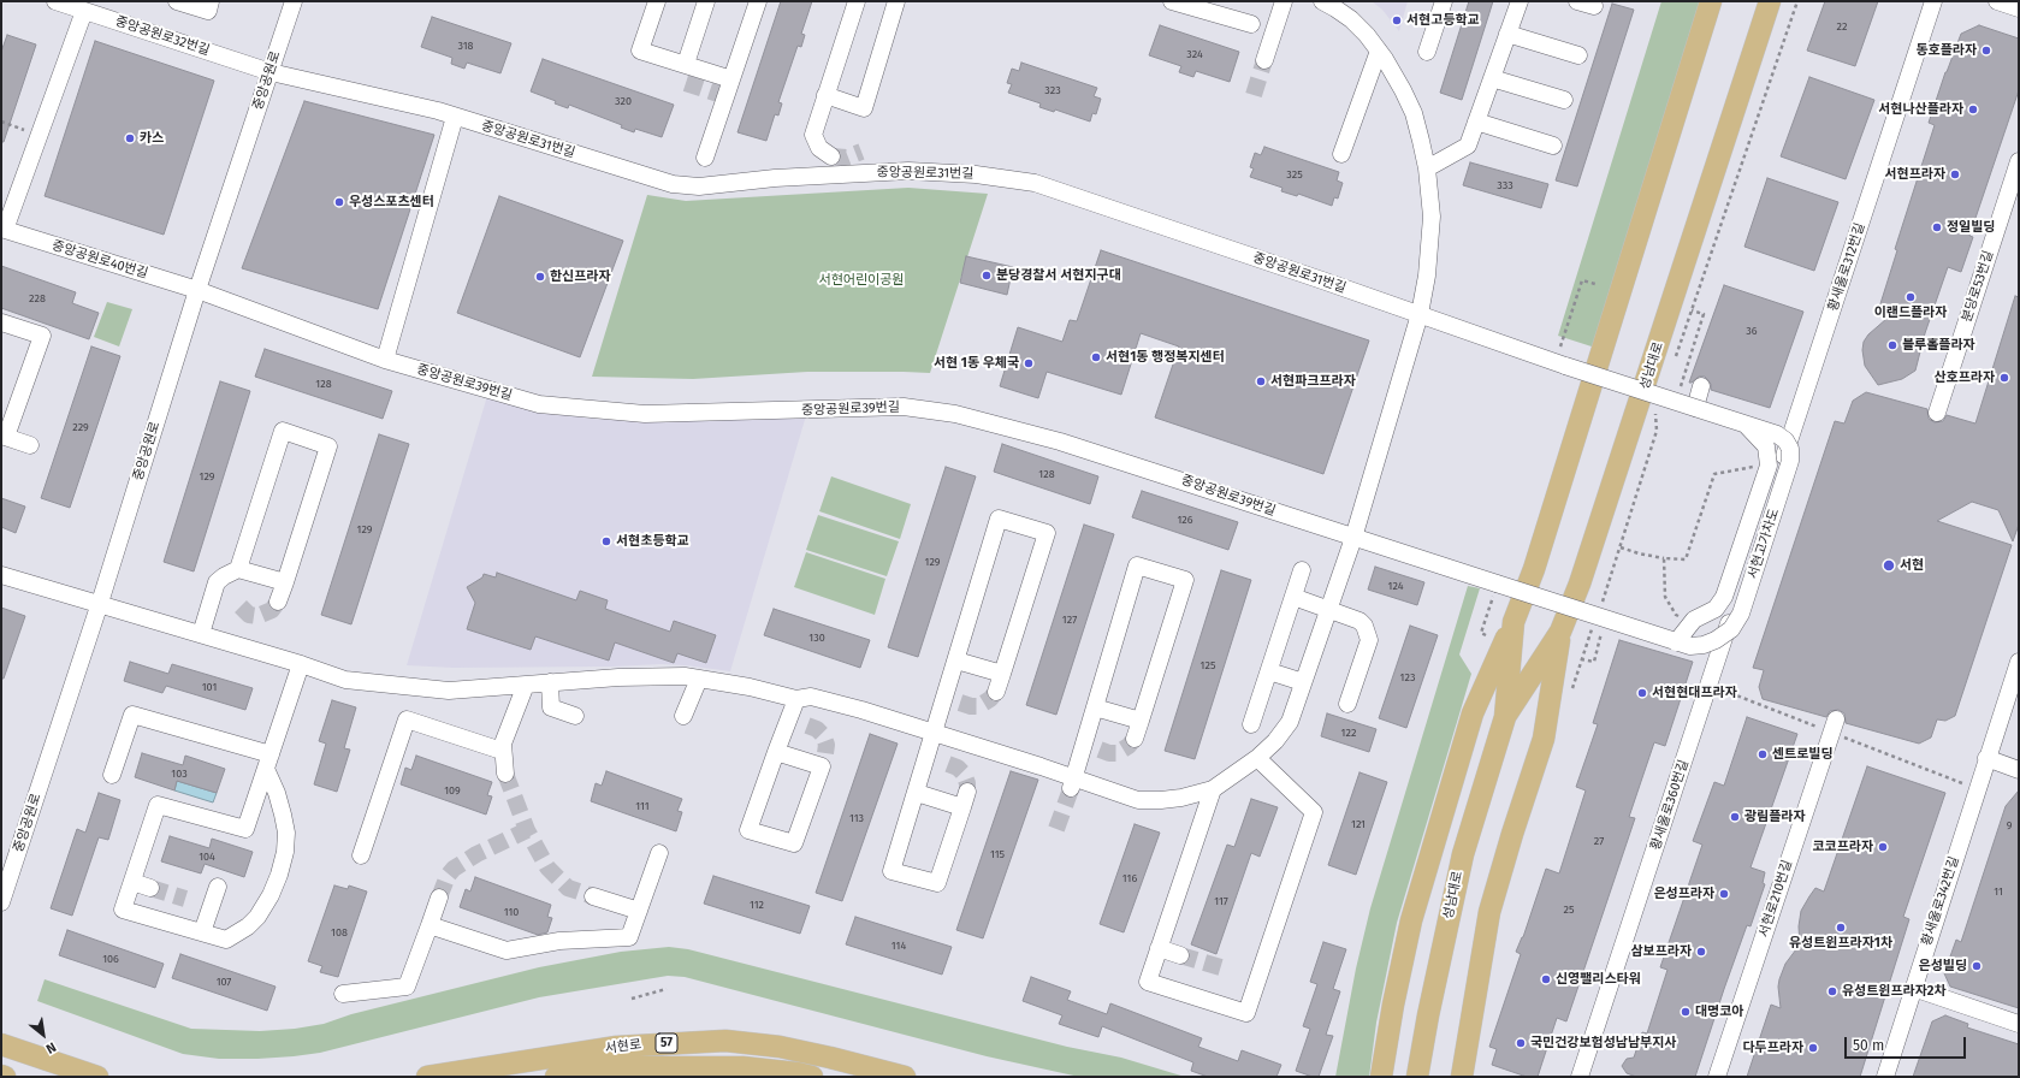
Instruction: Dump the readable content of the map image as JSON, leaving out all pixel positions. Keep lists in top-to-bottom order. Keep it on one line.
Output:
{"streets":{"main road":["성남대로","57","서현로"],"street":["중앙공원로32번길","중앙공원로","중앙공원로31번길","중앙공원로40번길","황새울로312번길","분당로53번길","중앙공원로39번길","서현고가차도","황새울로360번길","서현로210번길","황새울로342번길"]},"crossings":[["중앙공원로32번길","중앙공원로"],["중앙공원로32번길","중앙공원로31번길"],["중앙공원로","중앙공원로31번길"],["중앙공원로","중앙공원로40번길"],["중앙공원로","중앙공원로39번길"],["중앙공원로31번길","서현고가차도"],["중앙공원로40번길","중앙공원로39번길"],["황새울로312번길","황새울로360번길"],["중앙공원로39번길","서현고가차도"]],"parks":["서현어린이공원"],"places":["서현고등학교","동호플라자","서현나산플라자","카스","서현프라자","우성스포츠센터","정일빌딩","분당경찰서 서현지구대","한신프라자","이랜드플라자","블루홀플라자","서현1동 행정복지센터","서현 1동 우체국","산호프라자","서현파크프라자","서현초등학교","서현","서현현대프라자","센트로빌딩","광림플라자","코코프라자","은성프라자","유성트윈프라자1차","삼보프라자","은성빌딩","신영팰리스타워","유성트윈프라자2차","대명코아","국민건강보험성남남부지사","다두프라자"],"house_numbers":["22","318","324","323","320","325","333","228","36","128","229","128","129","126","129","129","124","127","130","125","123","101","122","103","109","111","113","121","9","27","115","104","116","11","117","112","25","110","108","114","106","107"],"scale_bar":"50 m","north":"bottom right"}
